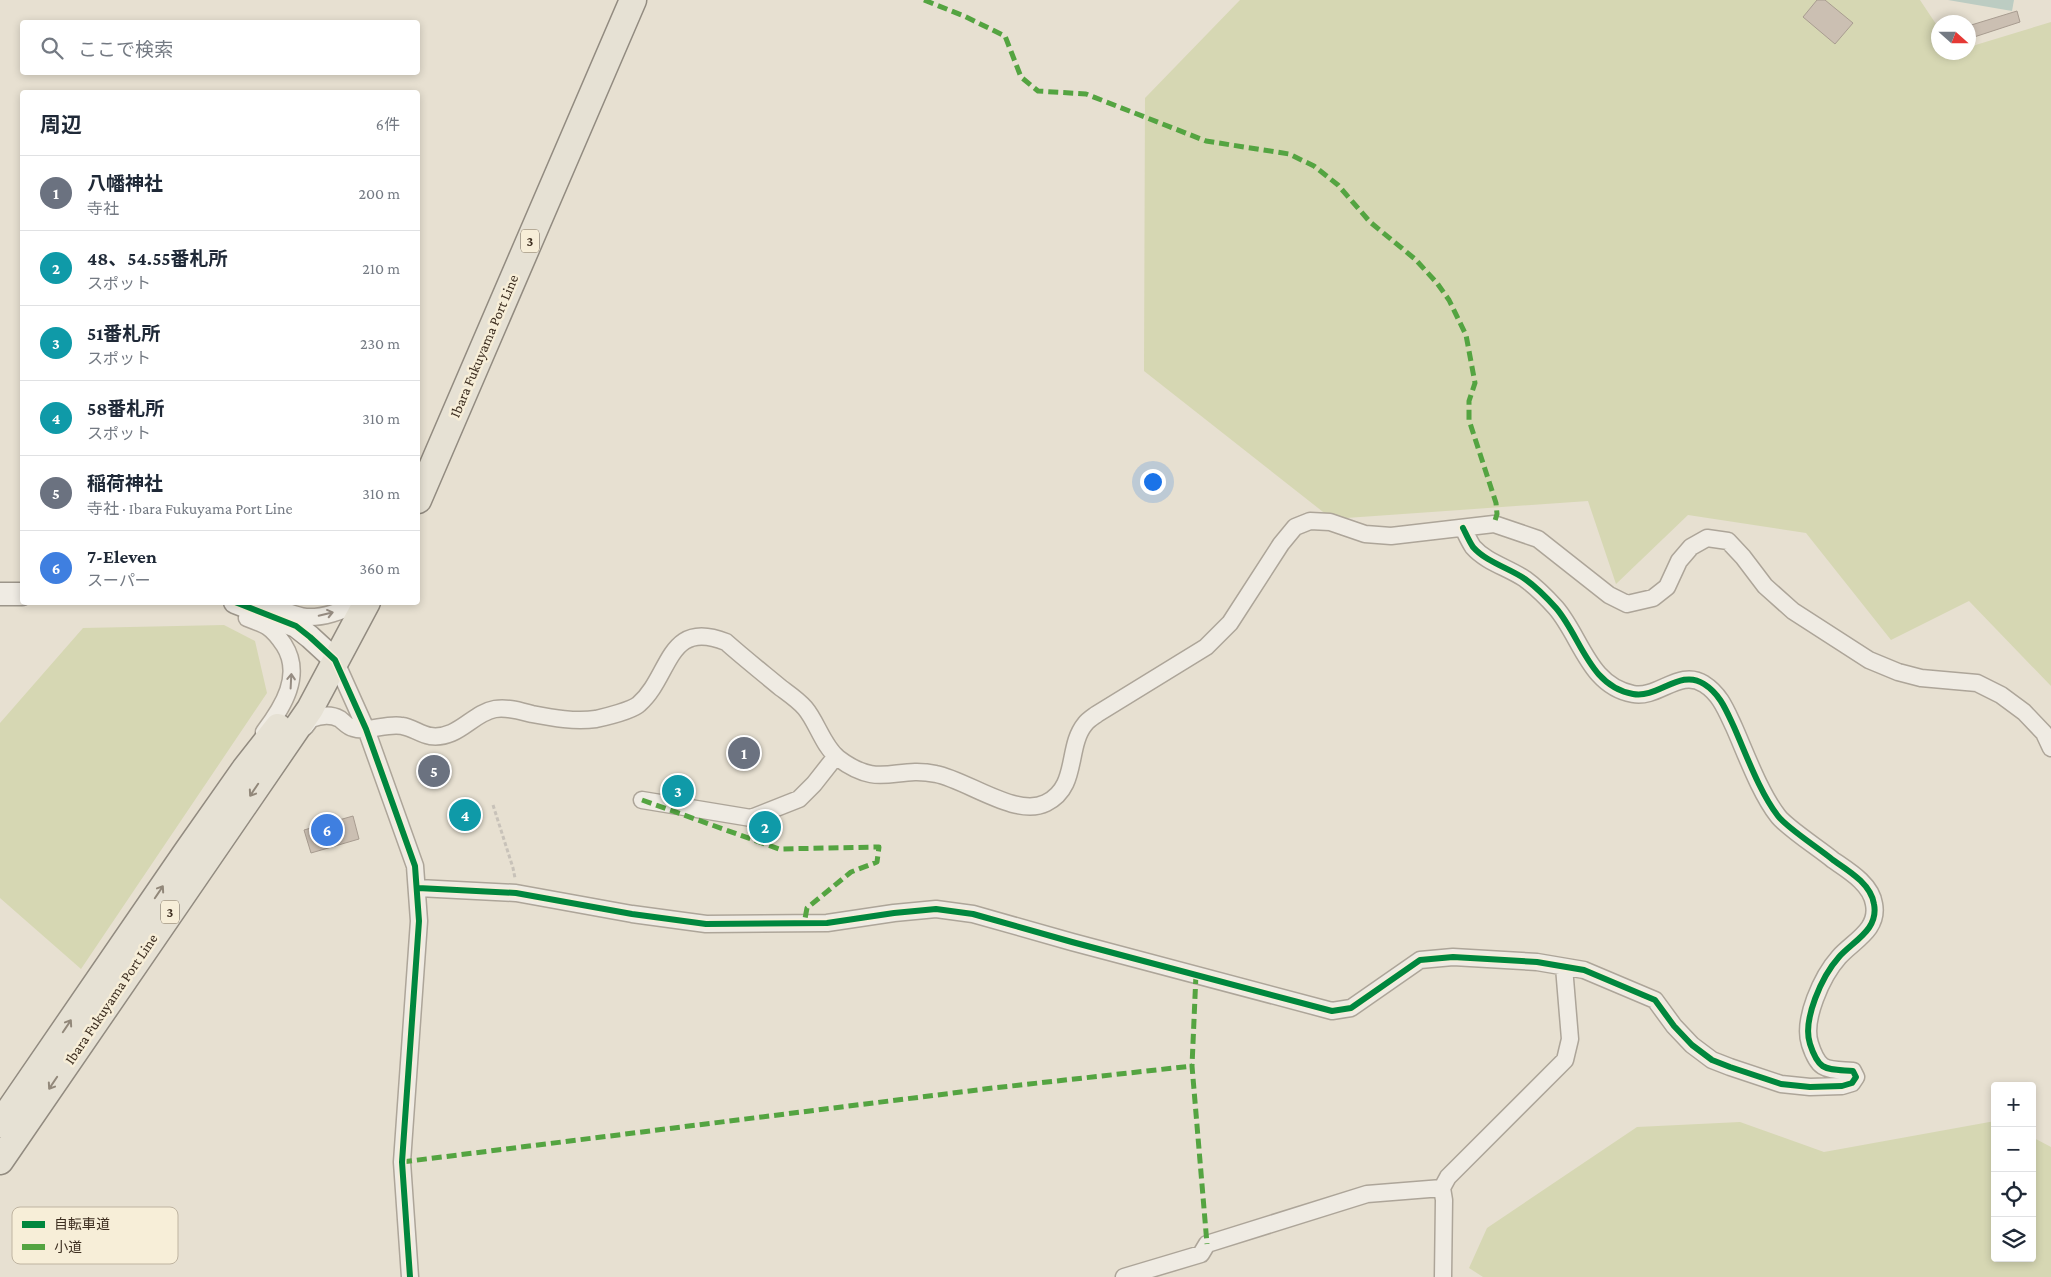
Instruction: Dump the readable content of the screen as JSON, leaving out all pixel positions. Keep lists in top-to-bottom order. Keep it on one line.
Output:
{"streets":{"main road":["3","Ibara Fukuyama Port Line"]},"legend":["自転車道","小道"],"north":"right","page":{"search":"ここで検索","heading":["周辺","6件"],"list":[{"mark":"1","name":"八幡神社","note":"寺社","value":"200 m"},{"mark":"2","name":"48、54.55番札所","note":"スポット","value":"210 m"},{"mark":"3","name":"51番札所","note":"スポット","value":"230 m"},{"mark":"4","name":"58番札所","note":"スポット","value":"310 m"},{"mark":"5","name":"稲荷神社","note":"寺社 · Ibara Fukuyama Port Line","value":"310 m"},{"mark":"6","name":"7-Eleven","note":"スーパー","value":"360 m"}],"pins":["1","5","3","4","2","6"],"map_buttons":["+","−"]}}
